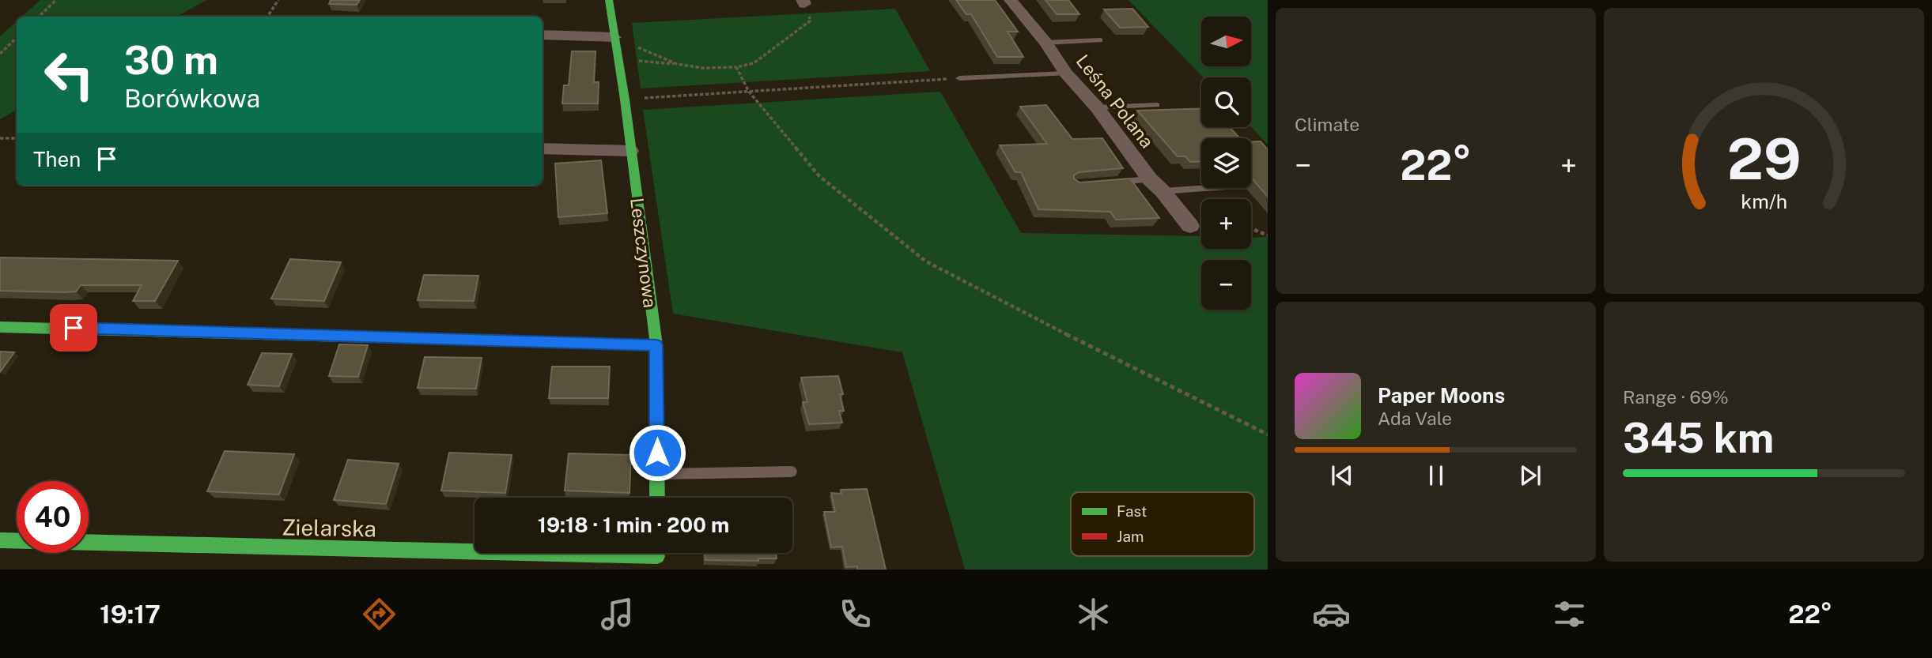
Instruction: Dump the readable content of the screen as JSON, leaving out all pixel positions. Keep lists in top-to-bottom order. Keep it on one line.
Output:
{"streets":{"street":["Leśna Polana","Leszczynowa","Zielarska"]},"legend":["Fast","Jam"],"north":"right","page":{"tile":["Climate",["Range · 69%","345 km"]],"map_buttons":["+","−"],"turn":["30 m","Borówkowa"],"then":"Then","heat":["−","22°","+"],"song":["Paper Moons","Ada Vale"],"limit":"40","trip":"19:18 · 1 min · 200 m","tabs":["19:17","22°"],"gauge":["29","km/h"]}}
